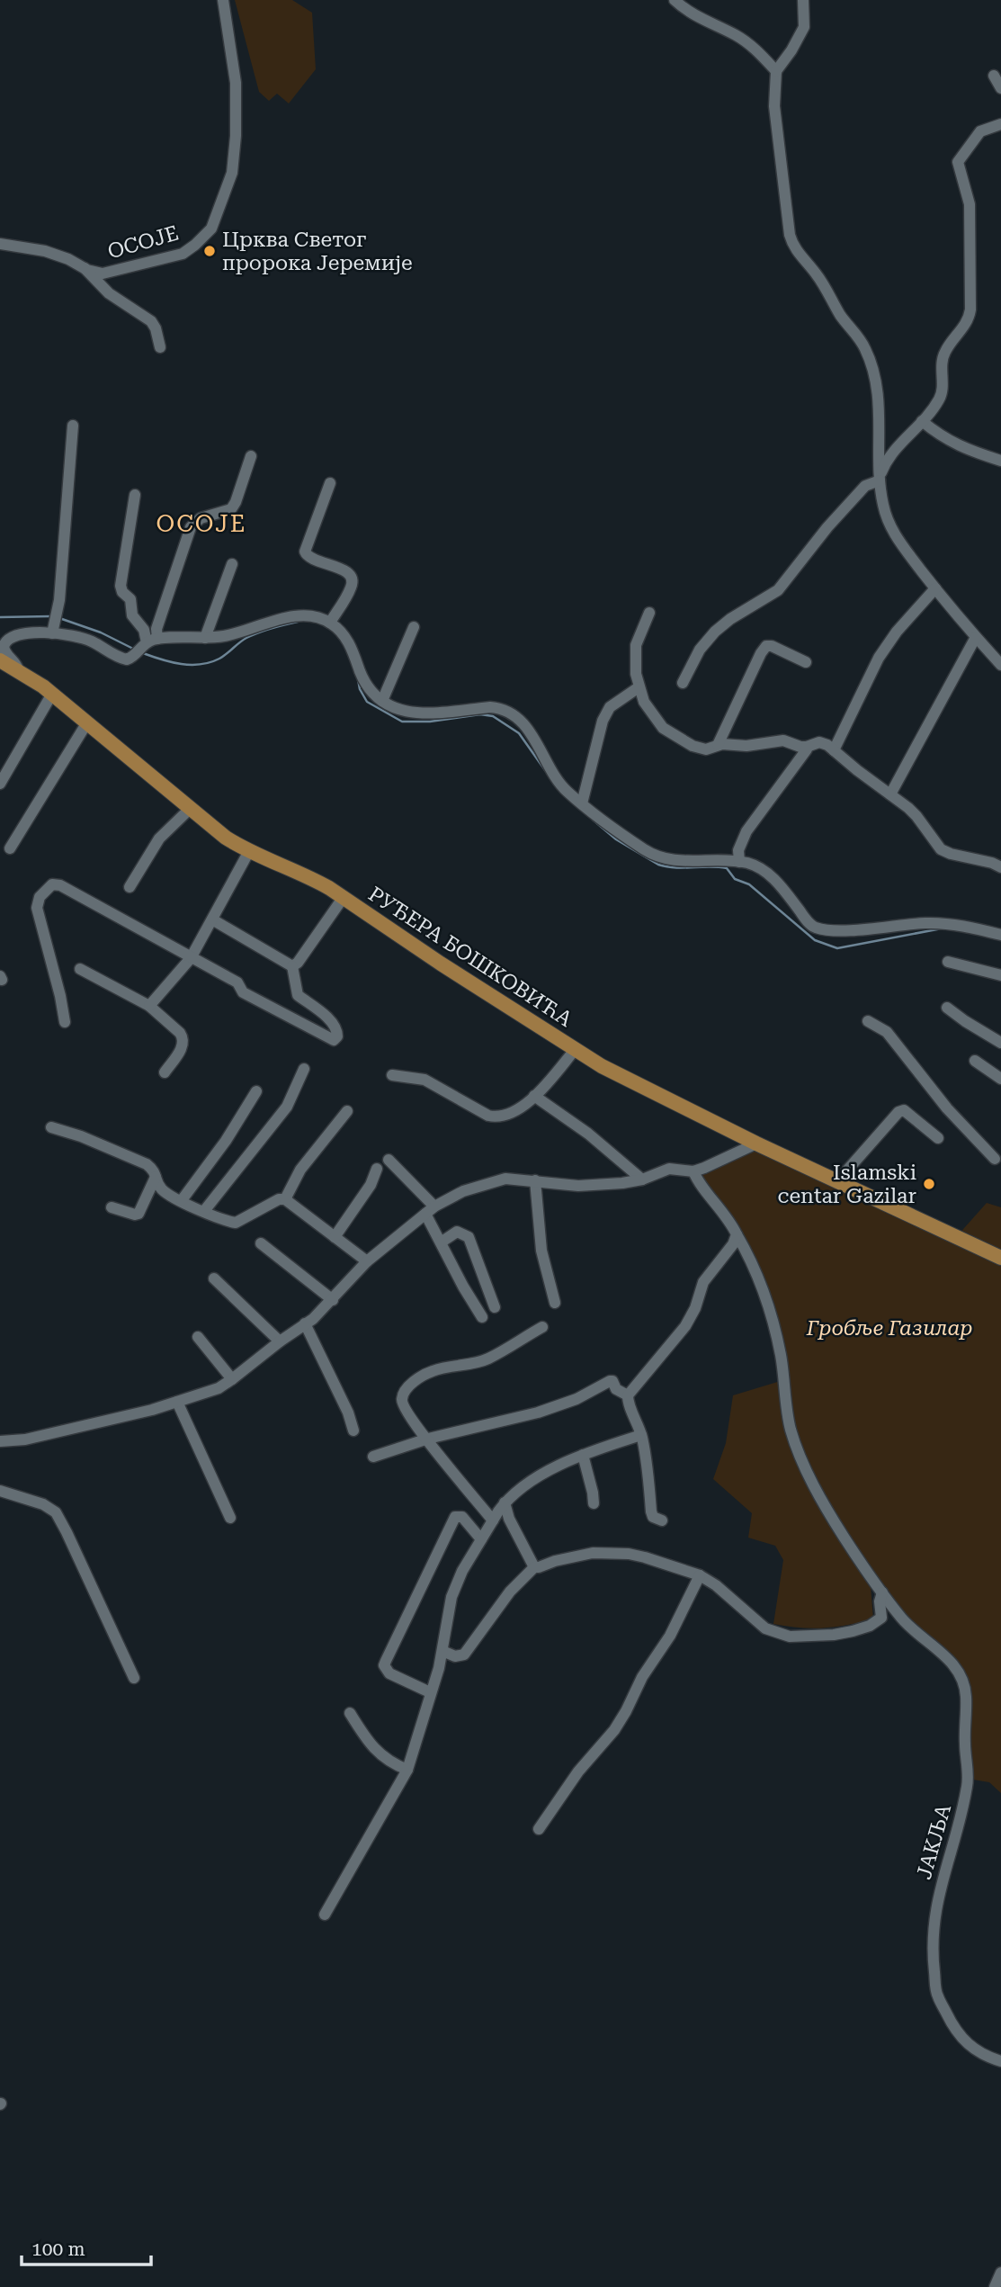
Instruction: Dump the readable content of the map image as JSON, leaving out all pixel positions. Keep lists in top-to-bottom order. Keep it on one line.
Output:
{"streets":{"main road":["РУЂЕРА БОШКОВИЋА"],"street":["ОСОЈЕ","ЈАКЉА"]},"districts":["ОСОЈЕ"],"parks":["Гробље Газилар"],"places":["Црква Светог пророка Јеремије","Islamski centar Gazilar"],"scale_bar":"100 m"}
